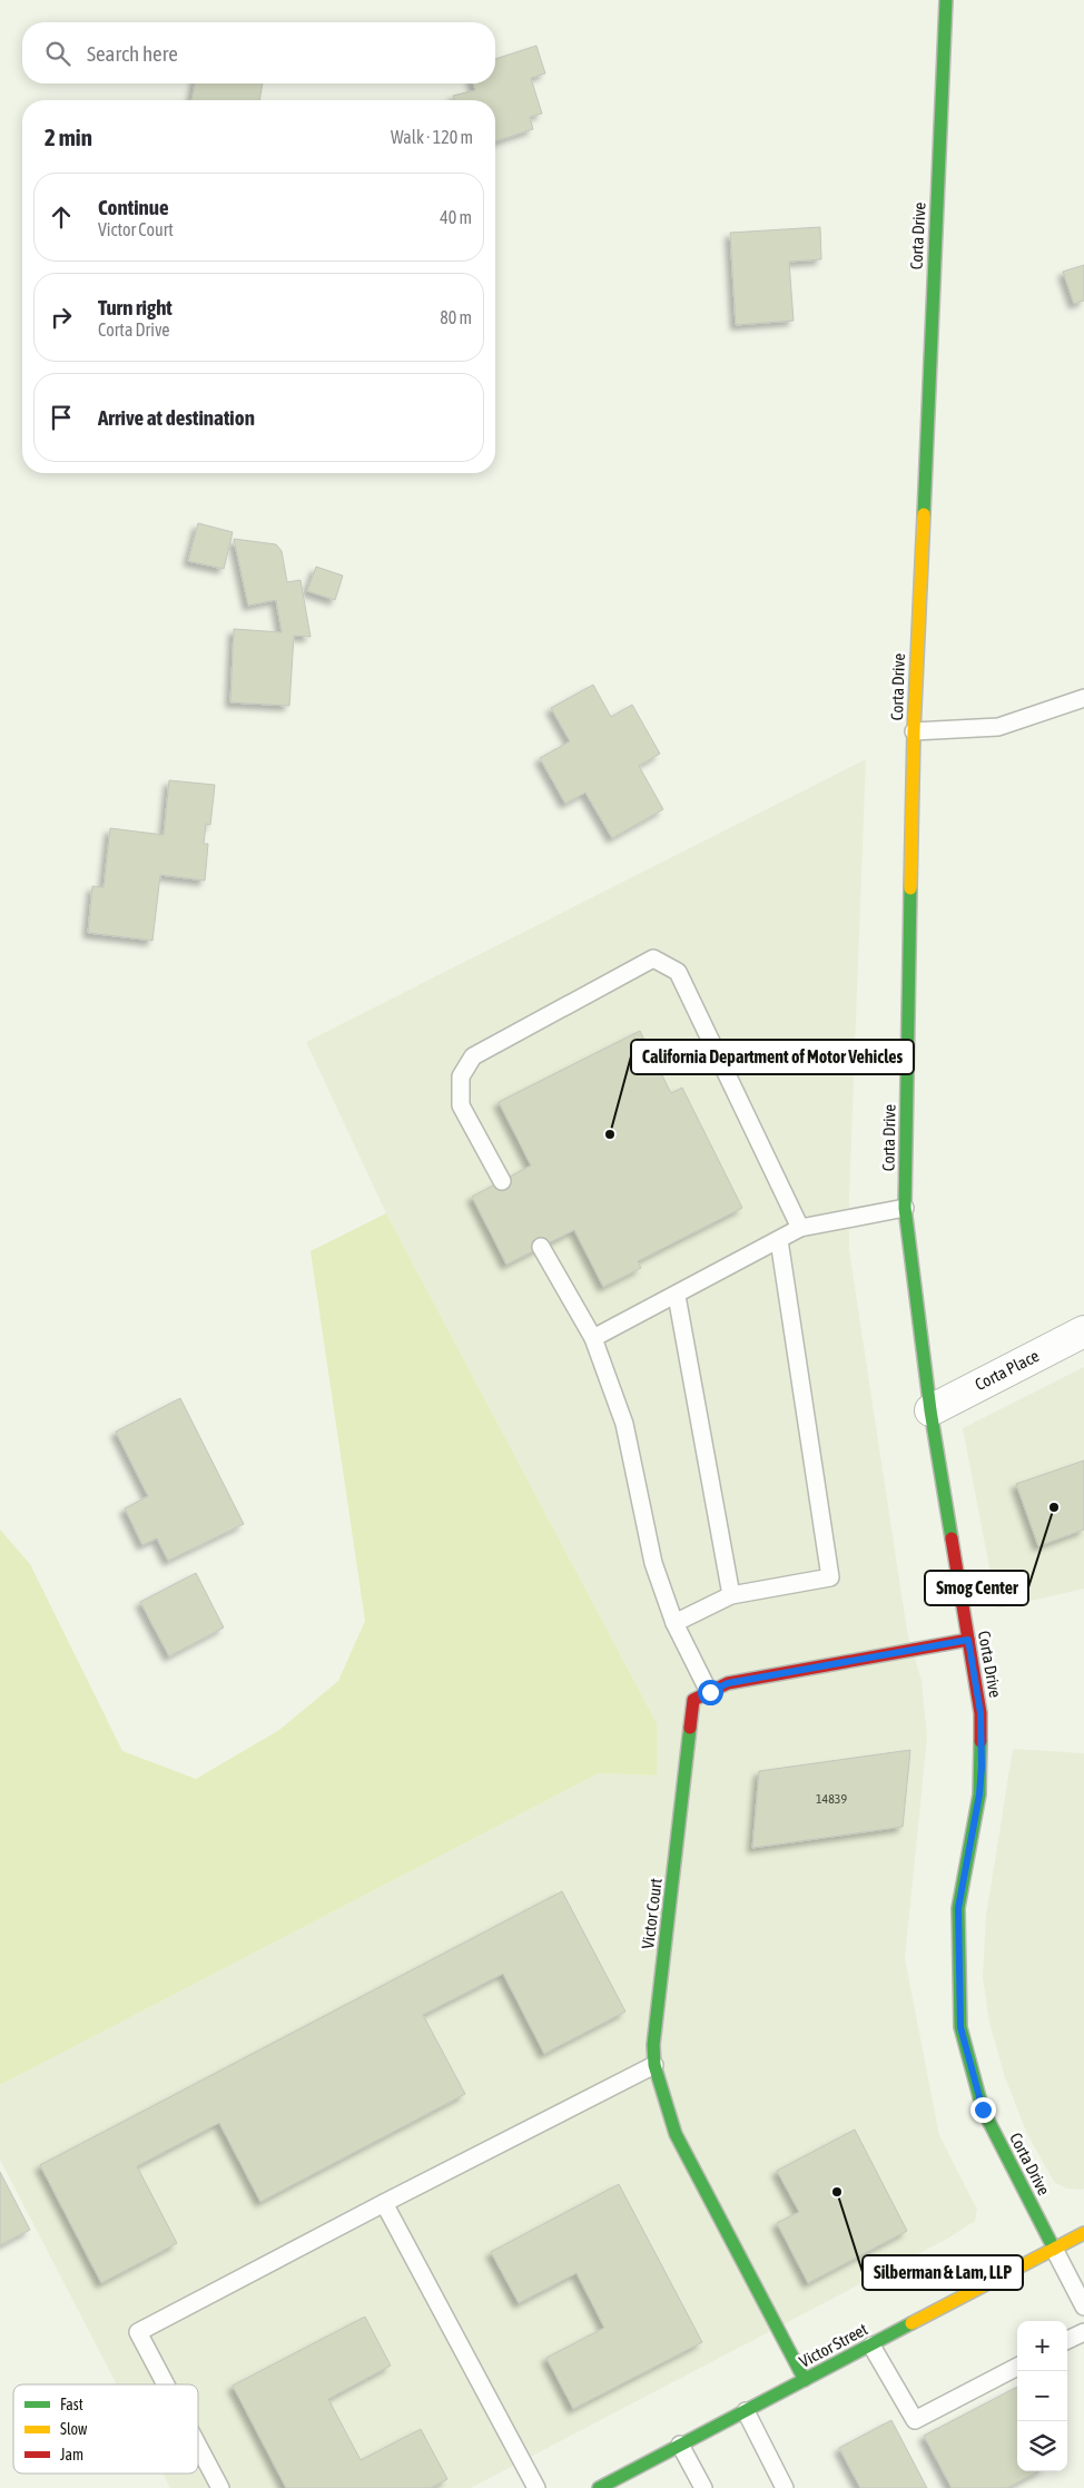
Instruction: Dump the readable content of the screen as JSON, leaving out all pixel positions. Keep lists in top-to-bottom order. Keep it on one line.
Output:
{"streets":{"street":["Corta Drive","Corta Place","Victor Court","Victor Street"]},"crossings":[["Corta Drive","Corta Place"],["Corta Drive","Victor Court"],["Corta Drive","Victor Street"],["Victor Court","Victor Street"]],"places":["California Department of Motor Vehicles","Smog Center","Silberman & Lam, LLP"],"house_numbers":["14839"],"legend":["Fast","Slow","Jam"],"page":{"search":"Search here","heading":["2 min","Walk · 120 m"],"list":[["Continue","Victor Court","40 m"],["Turn right","Corta Drive","80 m"],"Arrive at destination"],"map_buttons":["+","−"]}}
